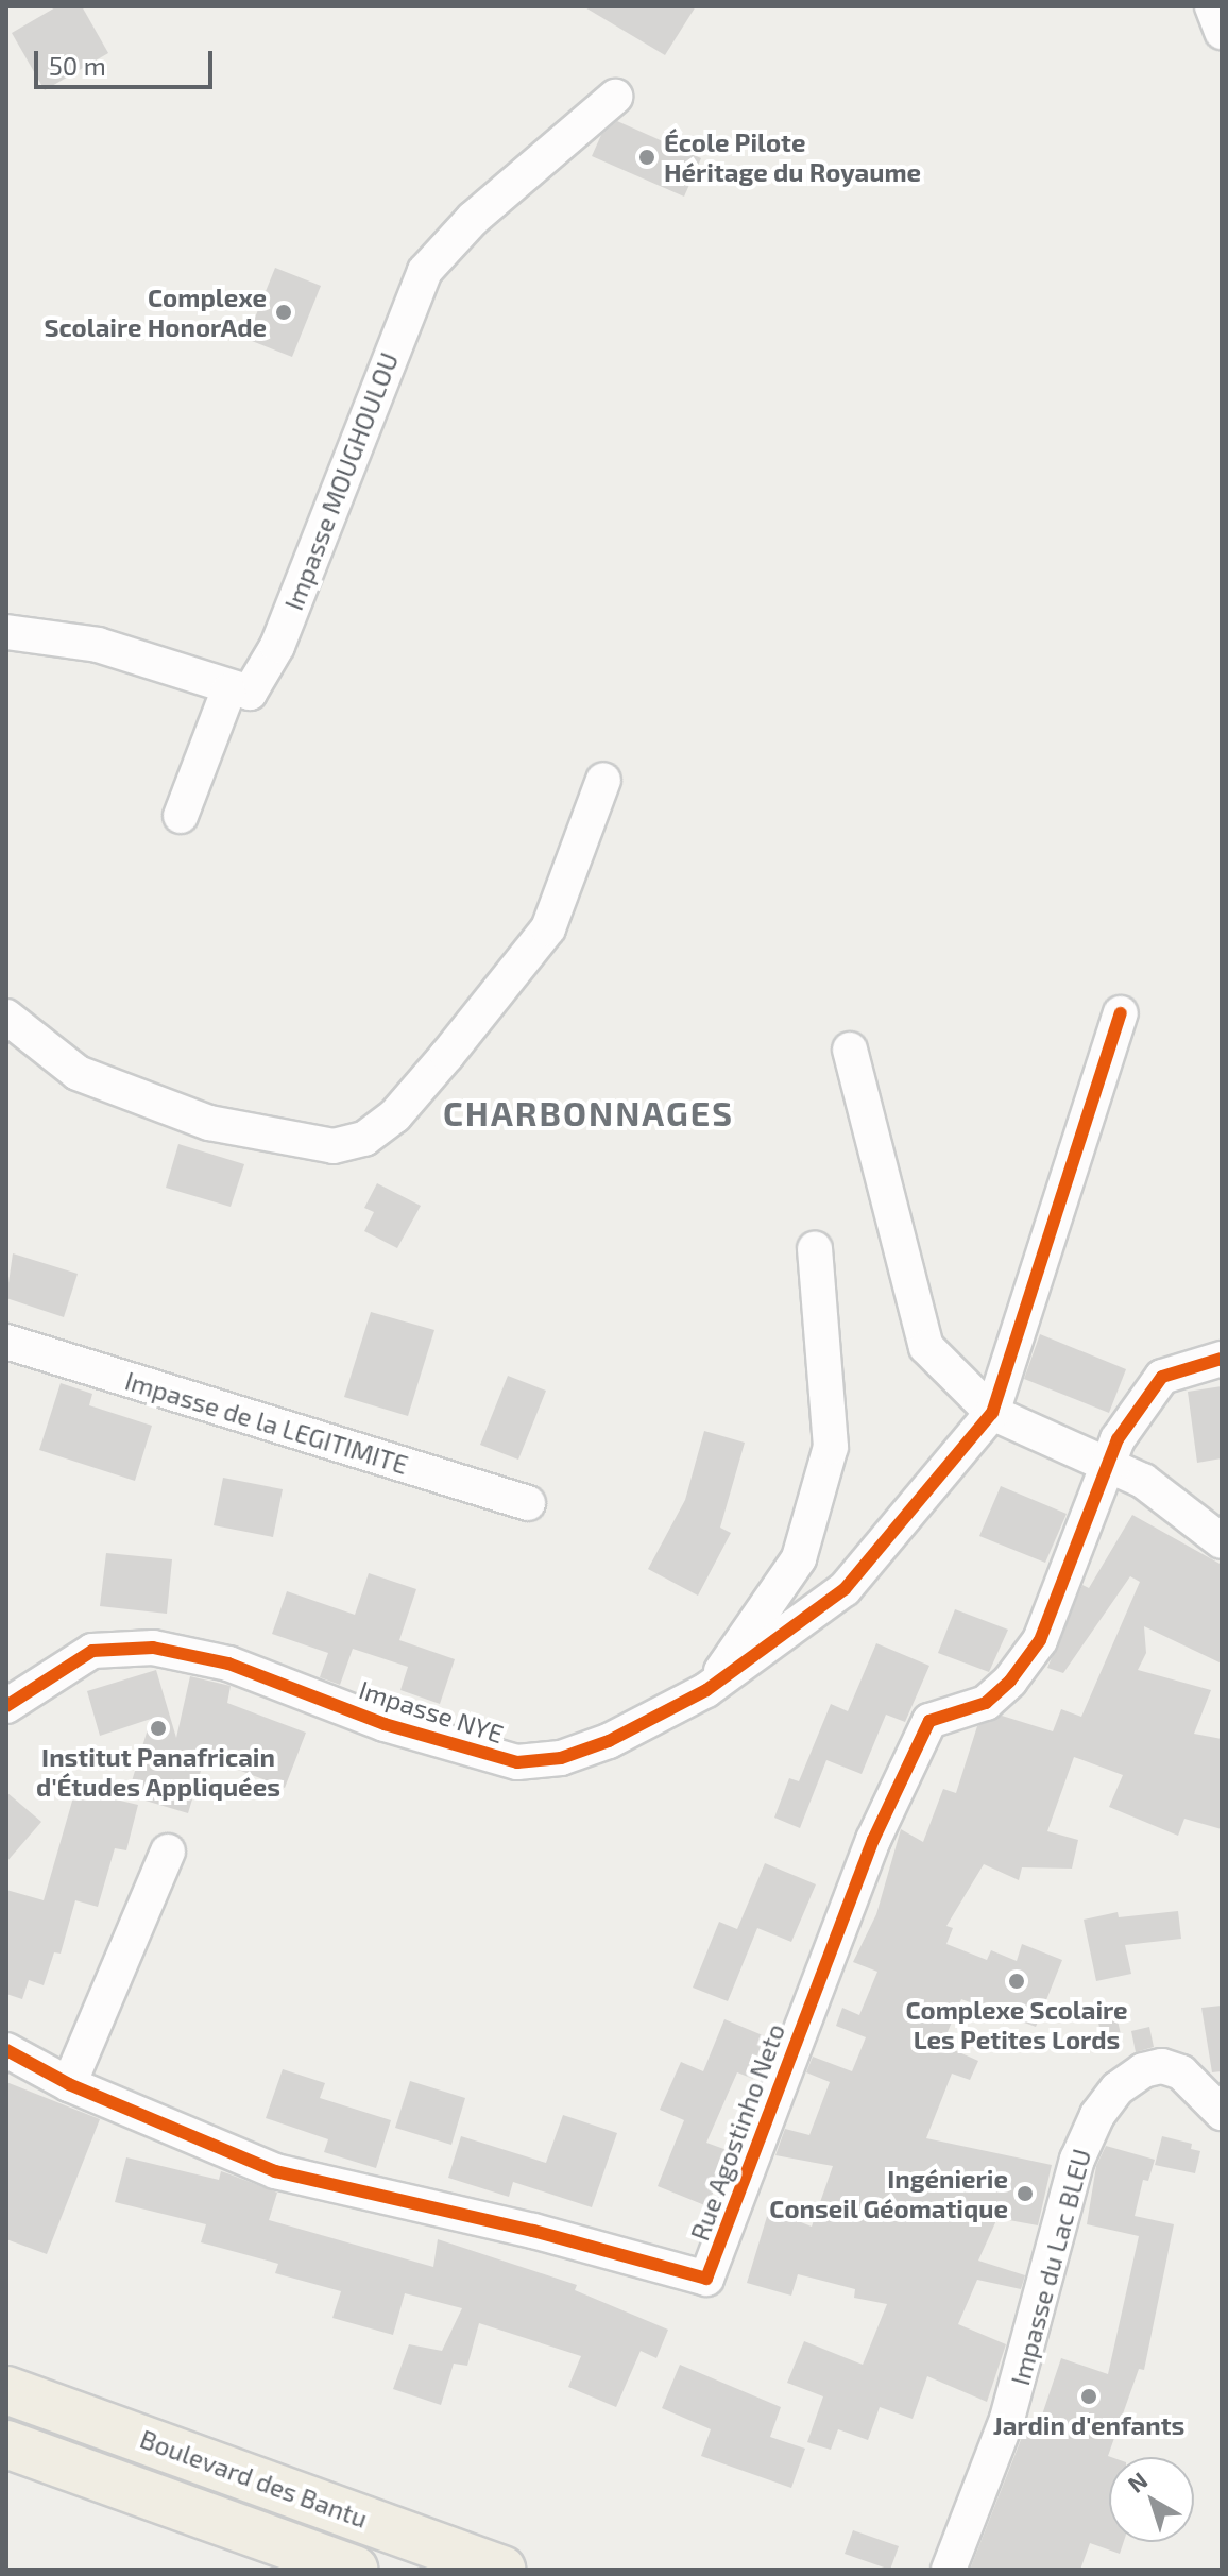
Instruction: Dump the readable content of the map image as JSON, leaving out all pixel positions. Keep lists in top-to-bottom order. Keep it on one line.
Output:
{"streets":{"highway":["Boulevard des Bantu"],"street":["Impasse MOUGHOULOU","Impasse de la LEGITIMITE","Impasse NYE","Rue Agostinho Neto","Impasse du Lac BLEU"]},"districts":["CHARBONNAGES"],"places":["École Pilote Héritage du Royaume","Complexe Scolaire HonorAde","Institut Panafricain d'Études Appliquées","Complexe Scolaire Les Petites Lords","Ingénierie Conseil Géomatique","Jardin d'enfants"],"scale_bar":"50 m","north":"top left"}
